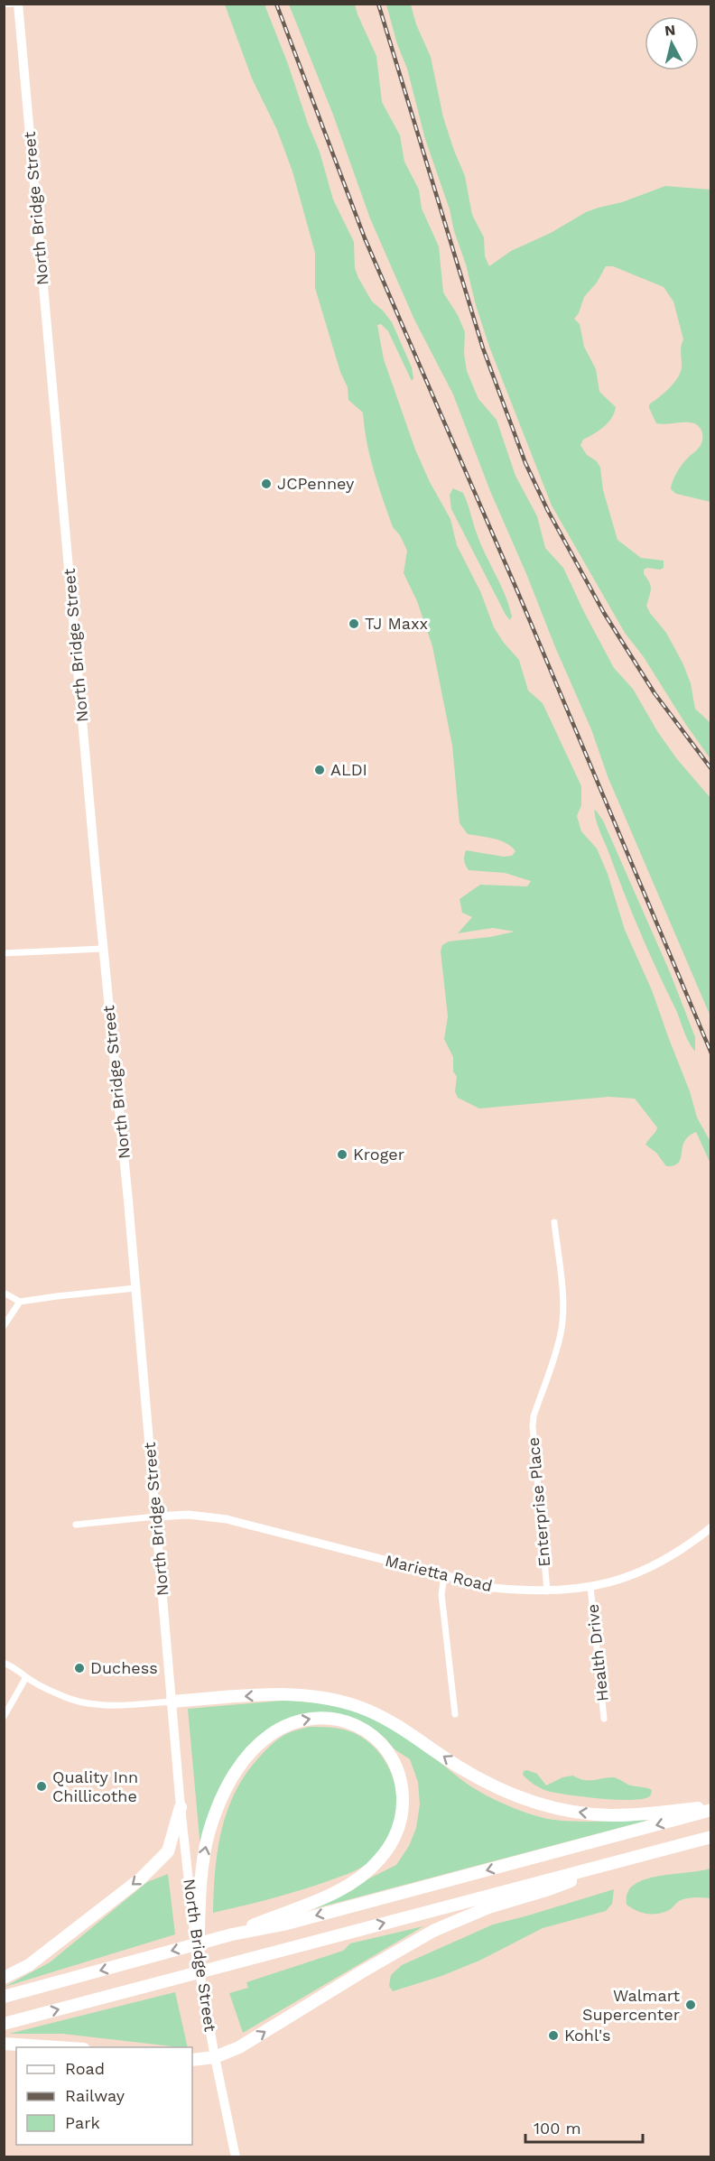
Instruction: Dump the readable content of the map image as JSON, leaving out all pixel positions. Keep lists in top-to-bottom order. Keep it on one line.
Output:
{"streets":{"main road":["North Bridge Street"],"street":["Enterprise Place","Marietta Road","Health Drive"]},"crossings":[["North Bridge Street","Marietta Road"],["Enterprise Place","Marietta Road"],["Marietta Road","Health Drive"]],"places":["JCPenney","TJ Maxx","ALDI","Kroger","Duchess","Quality Inn Chillicothe","Walmart Supercenter","Kohl's"],"legend":["Road","Railway","Park"],"scale_bar":"100 m","north":"top"}
